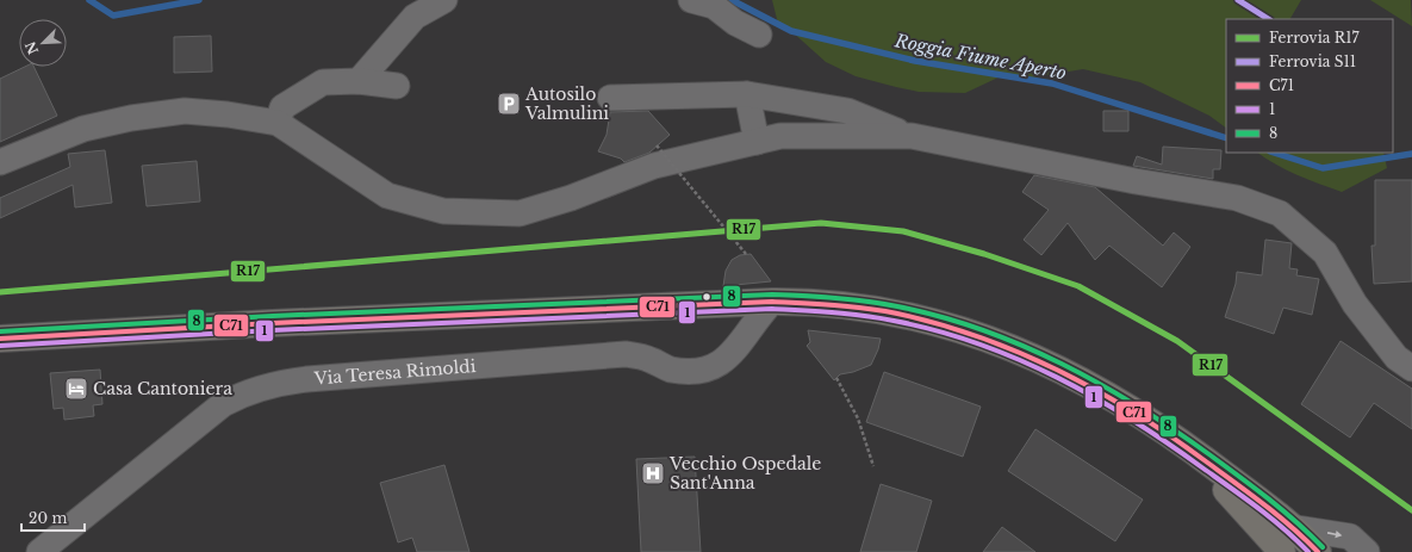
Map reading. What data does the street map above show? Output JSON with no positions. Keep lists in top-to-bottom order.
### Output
{
  "streets": {
    "street": ["Via Teresa Rimoldi"]
  },
  "water": ["Roggia Fiume Aperto"],
  "places": {
    "parking": ["Autosilo Valmulini"],
    "hotel": ["Casa Cantoniera"],
    "hospital": ["Vecchio Ospedale Sant'Anna"]
  },
  "lines": [
    "rail line S11",
    "rail line R17",
    "transit line 8",
    "transit line C71",
    "transit line 1"
  ],
  "legend": [
    "Ferrovia R17",
    "Ferrovia S11",
    "C71",
    "1",
    "8"
  ],
  "scale_bar": "20 m",
  "north": "bottom left"
}
